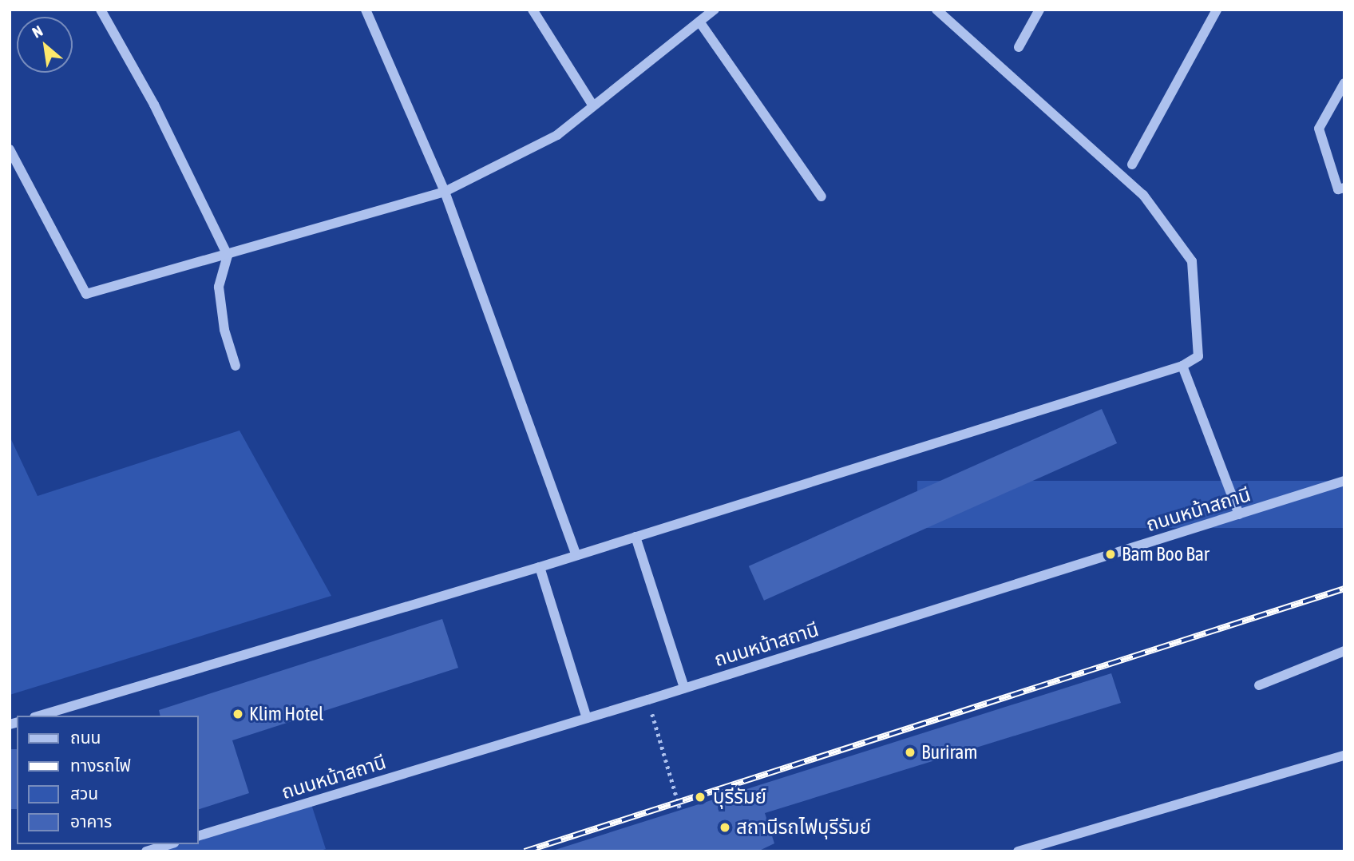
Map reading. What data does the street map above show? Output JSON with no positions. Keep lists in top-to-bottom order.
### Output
{
  "streets": {
    "street": ["ถนนหน้าสถานี"]
  },
  "places": [
    "Bam Boo Bar",
    "Klim Hotel",
    "Buriram",
    "บุรีรัมย์",
    "สถานีรถไฟบุรีรัมย์"
  ],
  "legend": [
    "ถนน",
    "ทางรถไฟ",
    "สวน",
    "อาคาร"
  ],
  "north": "top left"
}
